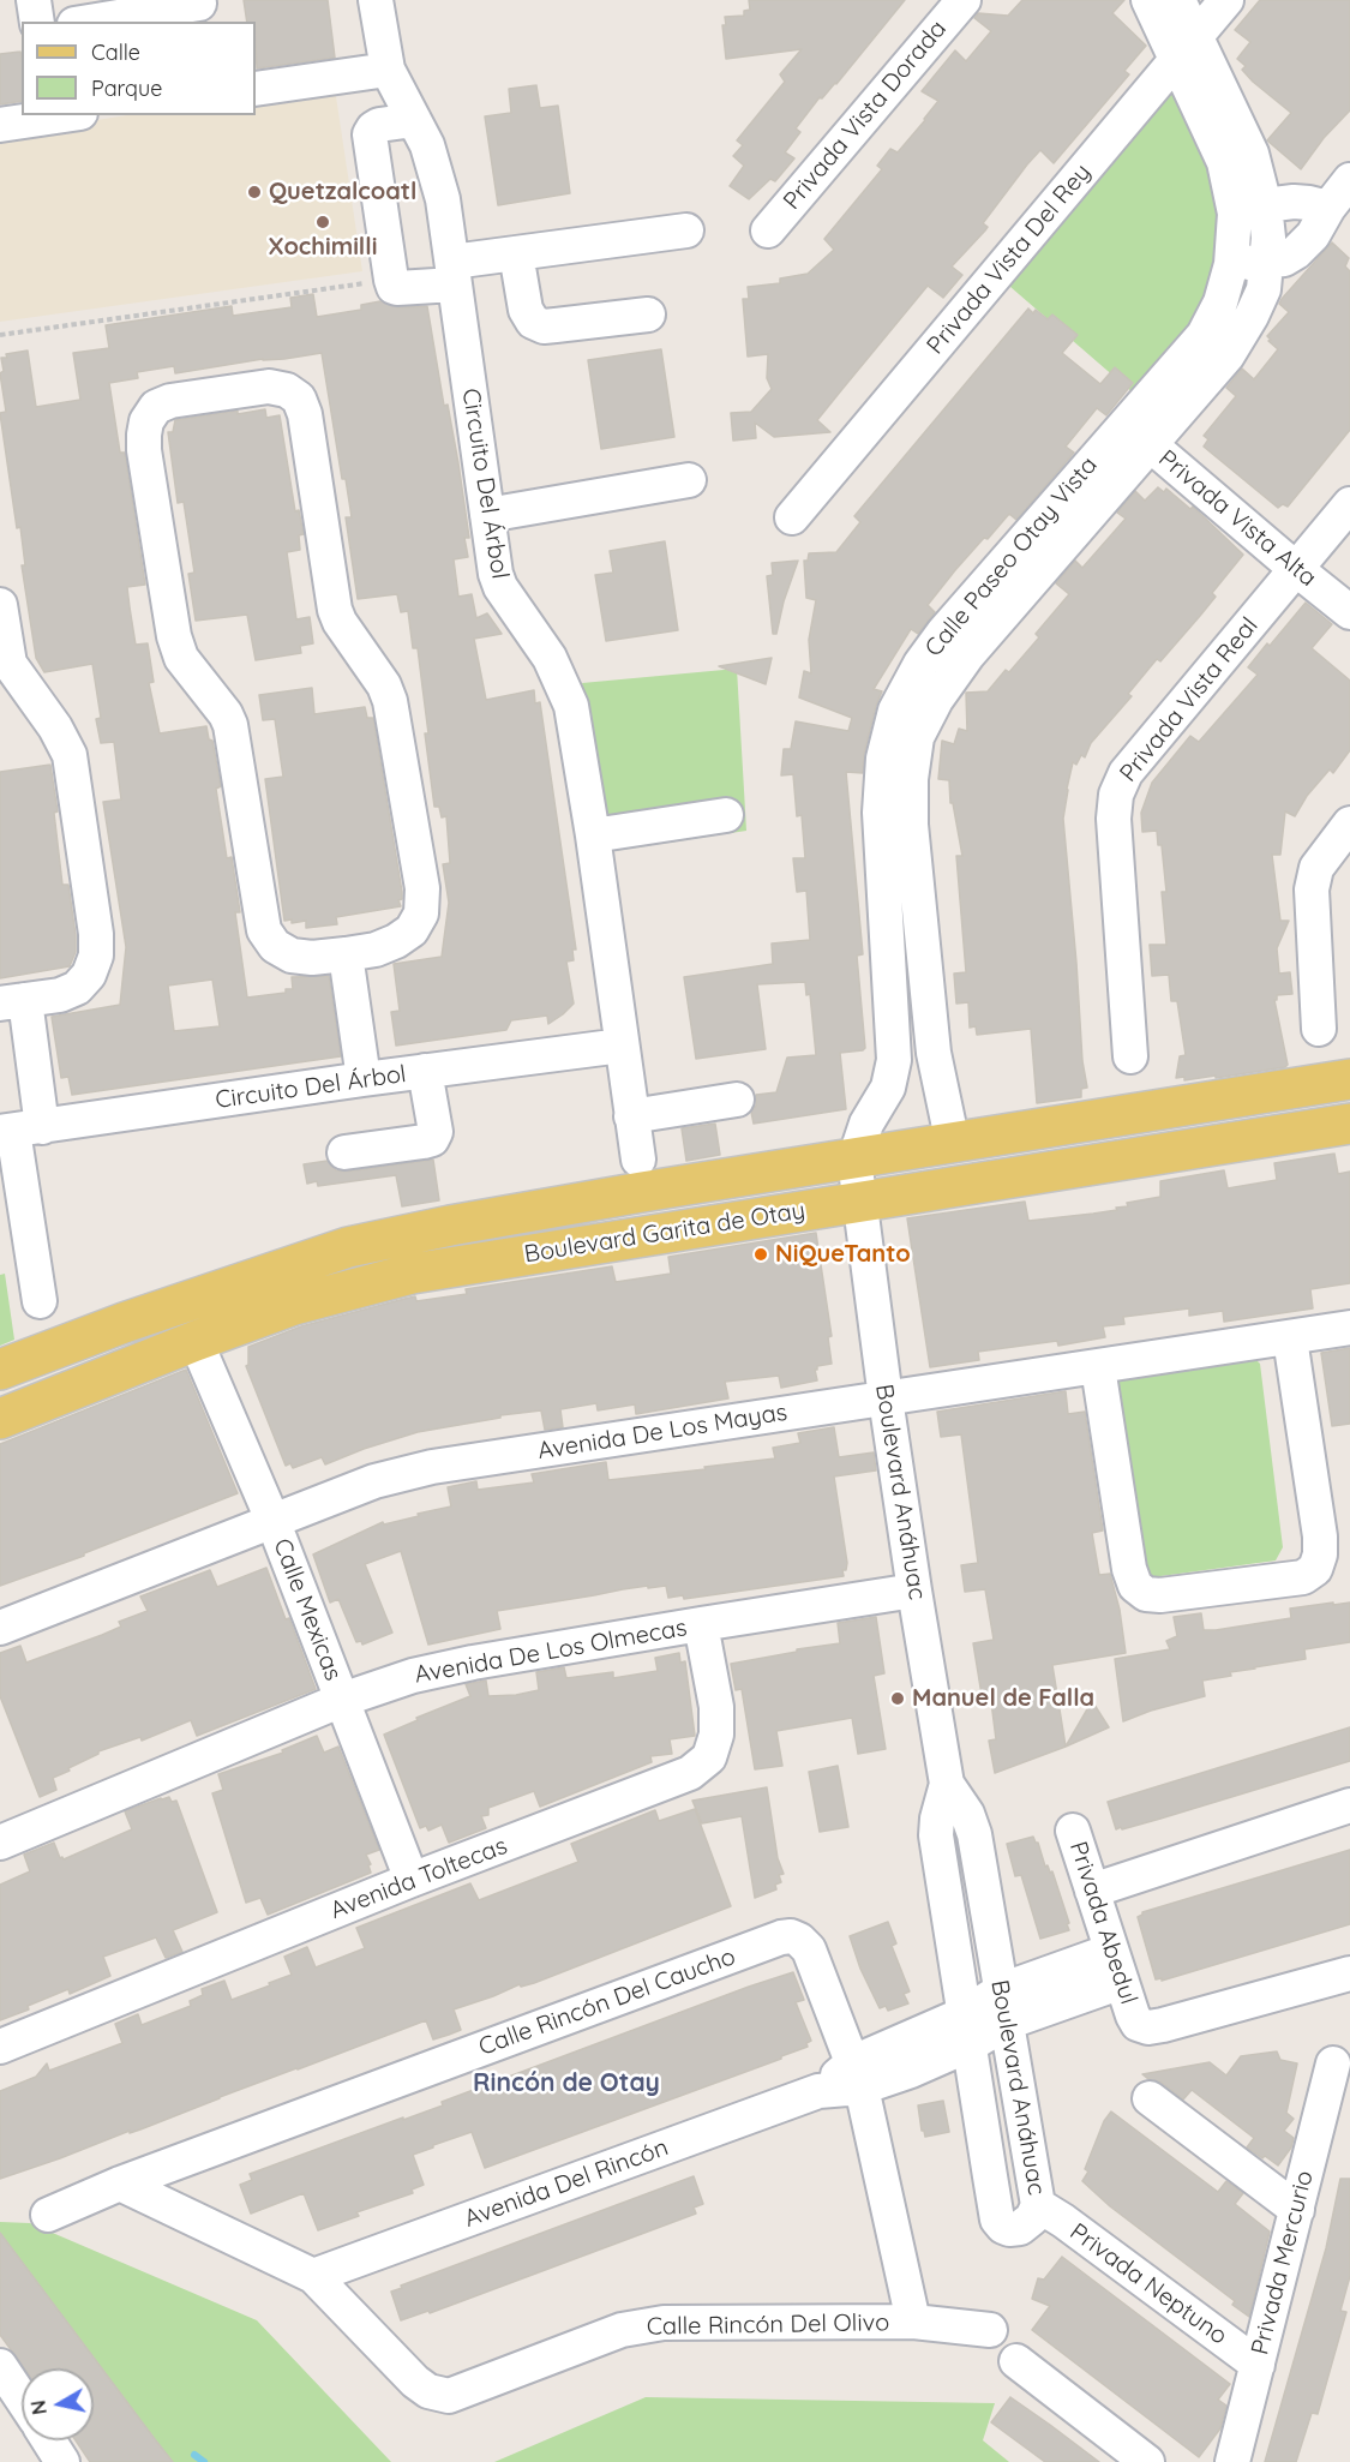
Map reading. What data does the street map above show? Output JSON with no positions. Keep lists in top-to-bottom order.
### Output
{
  "streets": {
    "main road": ["Boulevard Garita de Otay"],
    "street": [
      "Privada Vista Dorada",
      "Privada Vista Del Rey",
      "Circuito Del Árbol",
      "Privada Vista Alta",
      "Calle Paseo Otay Vista",
      "Privada Vista Real",
      "Avenida De Los Mayas",
      "Boulevard Anáhuac",
      "Calle Mexicas",
      "Avenida De Los Olmecas",
      "Avenida Toltecas",
      "Privada Abedul",
      "Calle Rincón Del Caucho",
      "Avenida Del Rincón",
      "Privada Mercurio",
      "Privada Neptuno",
      "Calle Rincón Del Olivo"
    ]
  },
  "crossings": [
    ["Privada Vista Del Rey", "Calle Paseo Otay Vista"],
    ["Privada Vista Alta", "Calle Paseo Otay Vista"],
    ["Privada Vista Alta", "Privada Vista Real"],
    ["Calle Paseo Otay Vista", "Boulevard Garita de Otay"],
    ["Calle Paseo Otay Vista", "Boulevard Anáhuac"],
    ["Boulevard Garita de Otay", "Boulevard Anáhuac"],
    ["Boulevard Garita de Otay", "Calle Mexicas"],
    ["Avenida De Los Mayas", "Boulevard Anáhuac"],
    ["Avenida De Los Mayas", "Calle Mexicas"],
    ["Boulevard Anáhuac", "Avenida De Los Olmecas"],
    ["Boulevard Anáhuac", "Avenida Del Rincón"],
    ["Boulevard Anáhuac", "Privada Neptuno"],
    ["Calle Mexicas", "Avenida De Los Olmecas"],
    ["Calle Mexicas", "Avenida Toltecas"],
    ["Avenida De Los Olmecas", "Avenida Toltecas"],
    ["Calle Rincón Del Caucho", "Avenida Del Rincón"],
    ["Calle Rincón Del Caucho", "Calle Rincón Del Olivo"],
    ["Avenida Del Rincón", "Calle Rincón Del Olivo"],
    ["Privada Mercurio", "Privada Neptuno"]
  ],
  "districts": ["Rincón de Otay"],
  "places": [
    "Quetzalcoatl",
    "Xochimilli",
    "NiQueTanto",
    "Manuel de Falla"
  ],
  "legend": ["Calle", "Parque"],
  "north": "left"
}
